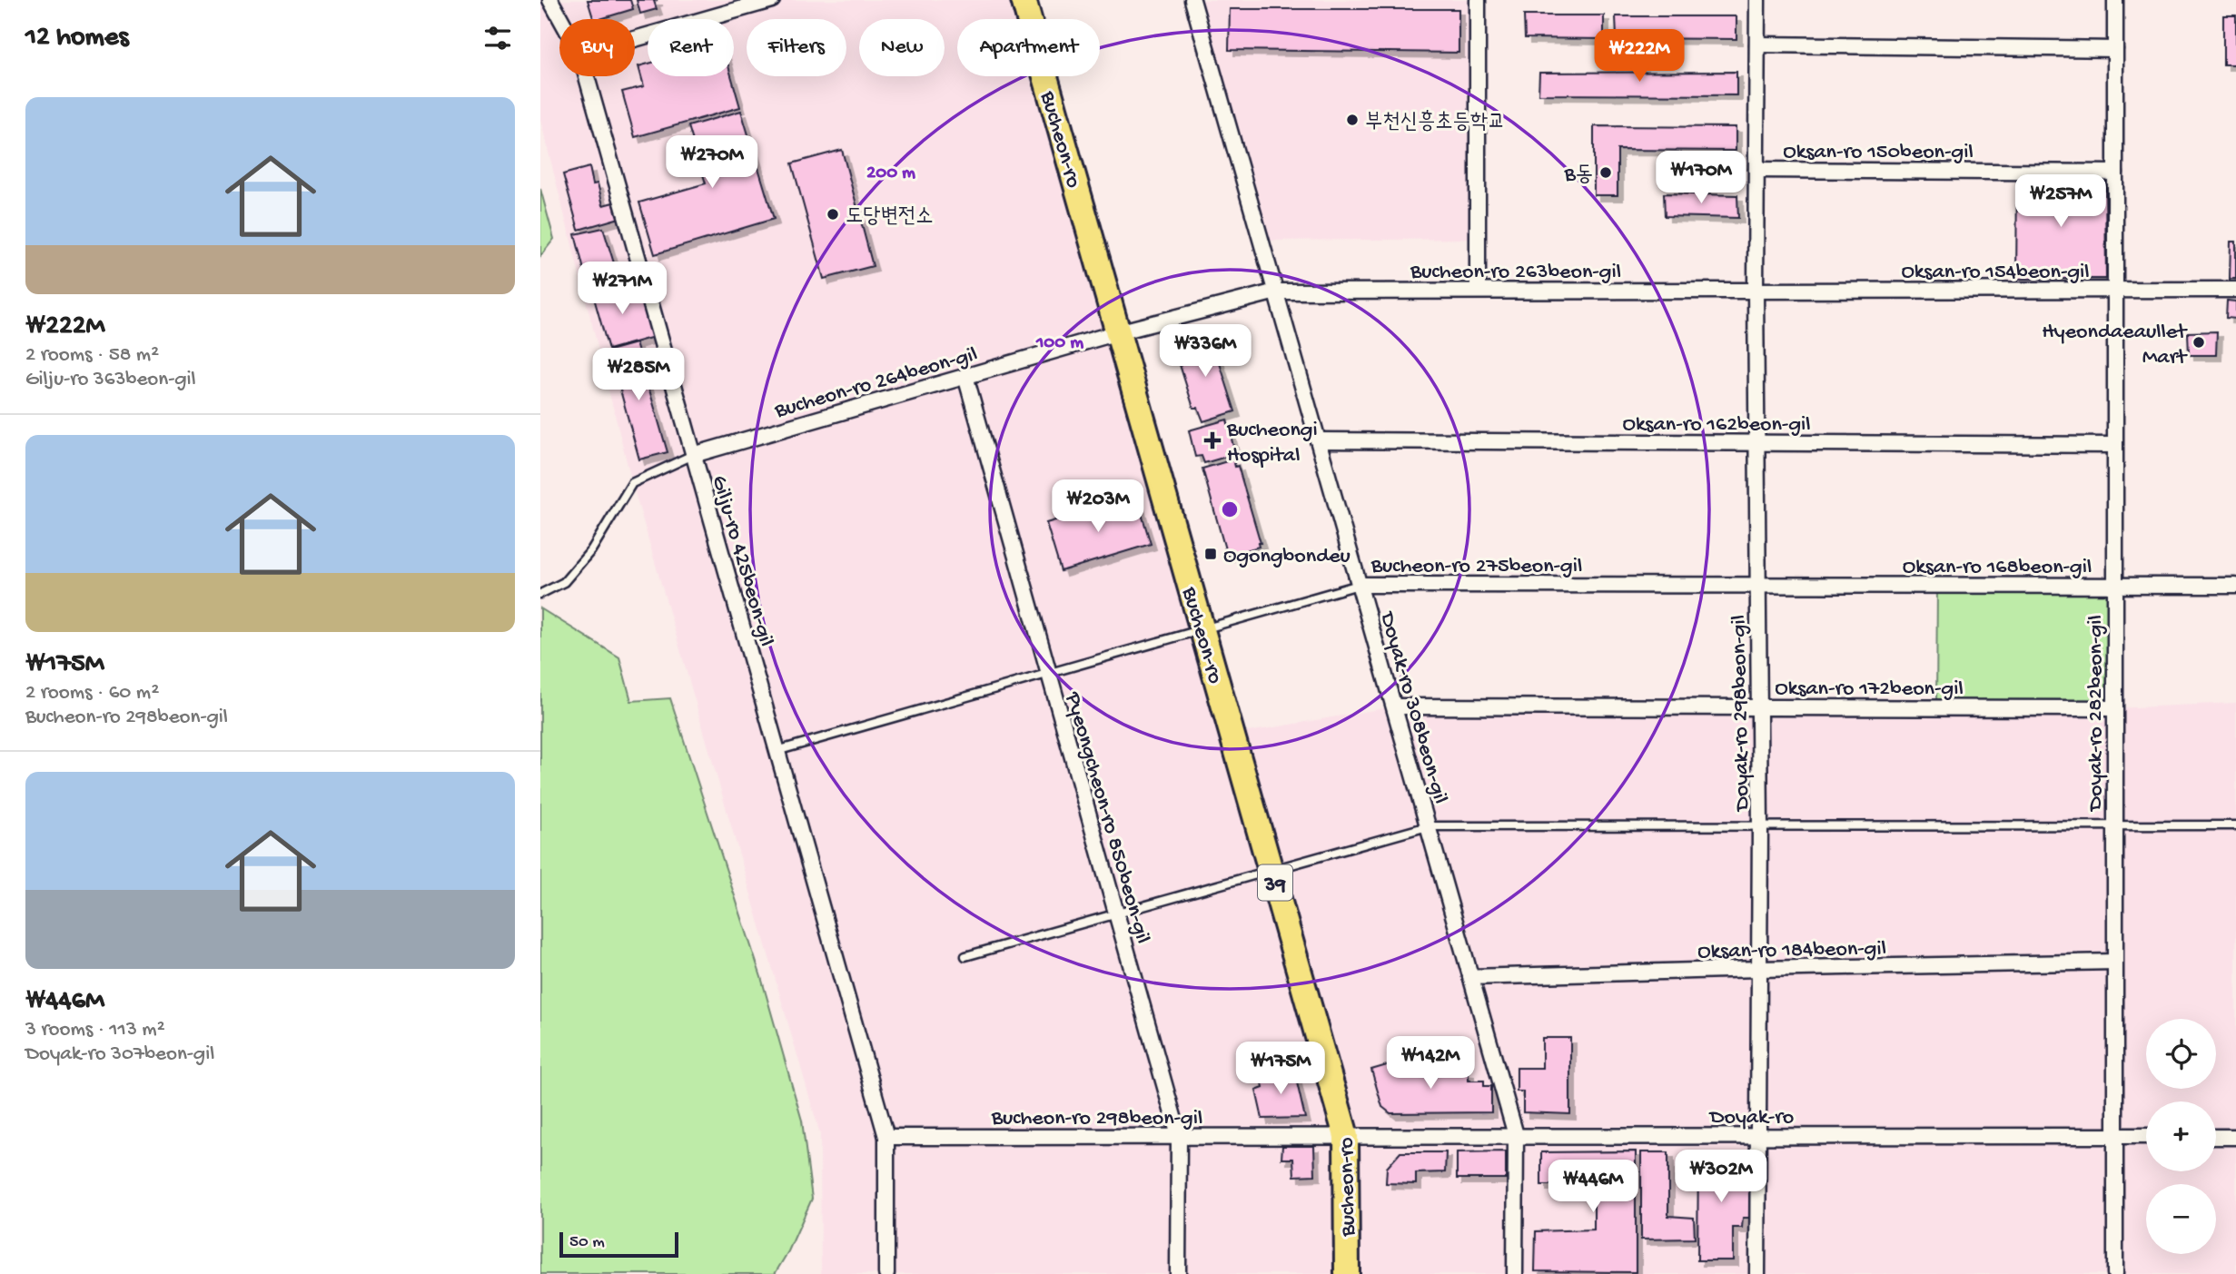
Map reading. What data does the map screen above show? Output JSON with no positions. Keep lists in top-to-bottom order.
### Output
{
  "streets": {
    "main road": ["Bucheon-ro", "39"],
    "street": [
      "Oksan-ro 150beon-gil",
      "Bucheon-ro 263beon-gil",
      "Oksan-ro 154beon-gil",
      "Bucheon-ro 264beon-gil",
      "Oksan-ro 162beon-gil",
      "Gilju-ro 425beon-gil",
      "Bucheon-ro 275beon-gil",
      "Oksan-ro 168beon-gil",
      "Oksan-ro 172beon-gil",
      "Doyak-ro 308beon-gil",
      "Doyak-ro 298beon-gil",
      "Doyak-ro 282beon-gil",
      "Pyeongcheon-ro 850beon-gil",
      "Oksan-ro 184beon-gil",
      "Doyak-ro",
      "Bucheon-ro 298beon-gil"
    ]
  },
  "crossings": [
    ["Bucheon-ro", "Bucheon-ro 264beon-gil"],
    ["Bucheon-ro", "Bucheon-ro 275beon-gil"],
    ["Bucheon-ro", "Doyak-ro"],
    ["Bucheon-ro", "Bucheon-ro 298beon-gil"],
    ["Oksan-ro 150beon-gil", "Doyak-ro 298beon-gil"],
    ["Oksan-ro 150beon-gil", "Doyak-ro 282beon-gil"],
    ["Bucheon-ro 263beon-gil", "Oksan-ro 154beon-gil"],
    ["Bucheon-ro 263beon-gil", "Bucheon-ro 264beon-gil"],
    ["Bucheon-ro 263beon-gil", "Doyak-ro 308beon-gil"],
    ["Bucheon-ro 263beon-gil", "Doyak-ro 298beon-gil"],
    ["Oksan-ro 154beon-gil", "Doyak-ro 298beon-gil"],
    ["Oksan-ro 154beon-gil", "Doyak-ro 282beon-gil"],
    ["Bucheon-ro 264beon-gil", "Gilju-ro 425beon-gil"],
    ["Bucheon-ro 264beon-gil", "Doyak-ro 308beon-gil"],
    ["Bucheon-ro 264beon-gil", "Pyeongcheon-ro 850beon-gil"],
    ["Oksan-ro 162beon-gil", "Doyak-ro 308beon-gil"],
    ["Oksan-ro 162beon-gil", "Doyak-ro 298beon-gil"],
    ["Oksan-ro 162beon-gil", "Doyak-ro 282beon-gil"],
    ["Gilju-ro 425beon-gil", "Bucheon-ro 275beon-gil"],
    ["Gilju-ro 425beon-gil", "Bucheon-ro 298beon-gil"],
    ["Bucheon-ro 275beon-gil", "Oksan-ro 168beon-gil"],
    ["Bucheon-ro 275beon-gil", "Doyak-ro 308beon-gil"],
    ["Bucheon-ro 275beon-gil", "Doyak-ro 298beon-gil"],
    ["Bucheon-ro 275beon-gil", "Pyeongcheon-ro 850beon-gil"],
    ["Oksan-ro 168beon-gil", "Doyak-ro 298beon-gil"],
    ["Oksan-ro 168beon-gil", "Doyak-ro 282beon-gil"],
    ["Oksan-ro 172beon-gil", "Doyak-ro 308beon-gil"],
    ["Oksan-ro 172beon-gil", "Doyak-ro 298beon-gil"],
    ["Oksan-ro 172beon-gil", "Doyak-ro 282beon-gil"],
    ["Doyak-ro 308beon-gil", "Oksan-ro 184beon-gil"],
    ["Doyak-ro 308beon-gil", "Doyak-ro"],
    ["Doyak-ro 298beon-gil", "Oksan-ro 184beon-gil"],
    ["Doyak-ro 298beon-gil", "Doyak-ro"],
    ["Doyak-ro 282beon-gil", "Oksan-ro 184beon-gil"],
    ["Doyak-ro 282beon-gil", "Doyak-ro"],
    ["Pyeongcheon-ro 850beon-gil", "Bucheon-ro 298beon-gil"],
    ["Doyak-ro", "Bucheon-ro 298beon-gil"]
  ],
  "places": {
    "other": [
      "부천신흥초등학교",
      "B동",
      "도당변전소",
      "Hyeondaeaullet Mart"
    ],
    "health": ["Bucheongi Hospital"],
    "transit": ["Ogongbondeu"]
  },
  "scale_bar": "50 m",
  "page": {
    "heading": "12 homes",
    "chip": [
      "Buy",
      "Rent",
      "Filters",
      "New",
      "Apartment"
    ],
    "price": [
      "₩222M",
      "₩270M",
      "₩170M",
      "₩257M",
      "₩271M",
      "₩336M",
      "₩285M",
      "₩203M",
      "₩142M",
      "₩175M",
      "₩302M",
      "₩446M"
    ],
    "list": [
      {
        "name": "₩222M",
        "note": "2 rooms · 58 m² · Gilju-ro 363beon-gil"
      },
      {
        "name": "₩175M",
        "note": "2 rooms · 60 m² · Bucheon-ro 298beon-gil"
      },
      {
        "name": "₩446M",
        "note": "3 rooms · 113 m² · Doyak-ro 307beon-gil"
      }
    ],
    "map_buttons": ["+", "−"],
    "scale": "50 m"
  },
  "rings": ["200 m", "100 m"]
}
